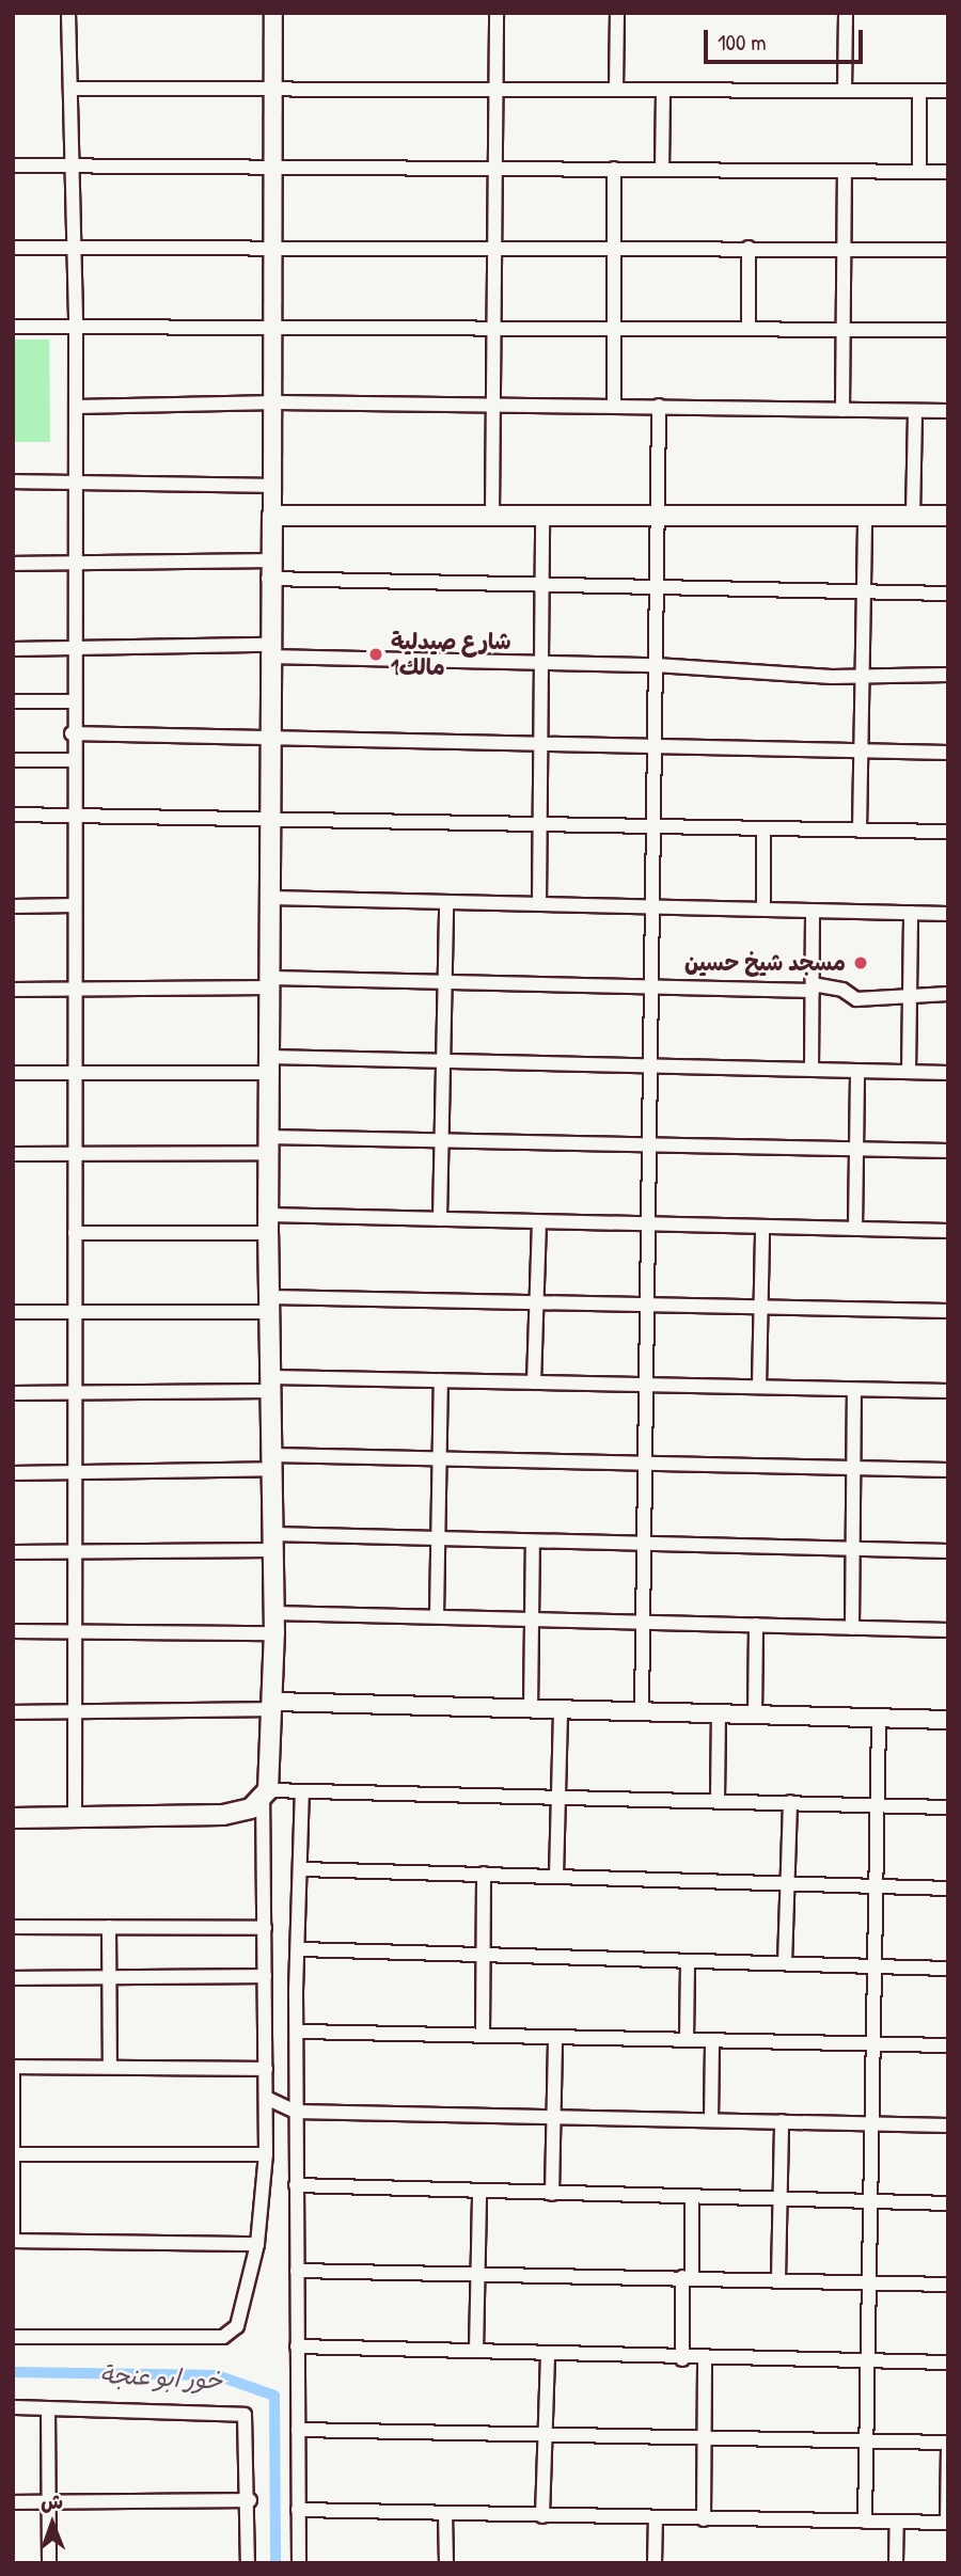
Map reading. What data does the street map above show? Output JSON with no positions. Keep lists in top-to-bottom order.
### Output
{
  "water": ["خور ابو عنجة"],
  "places": ["شارع صيدلية مالك1", "مسجد شيخ حسين"],
  "scale_bar": "100 m",
  "north": "top"
}
